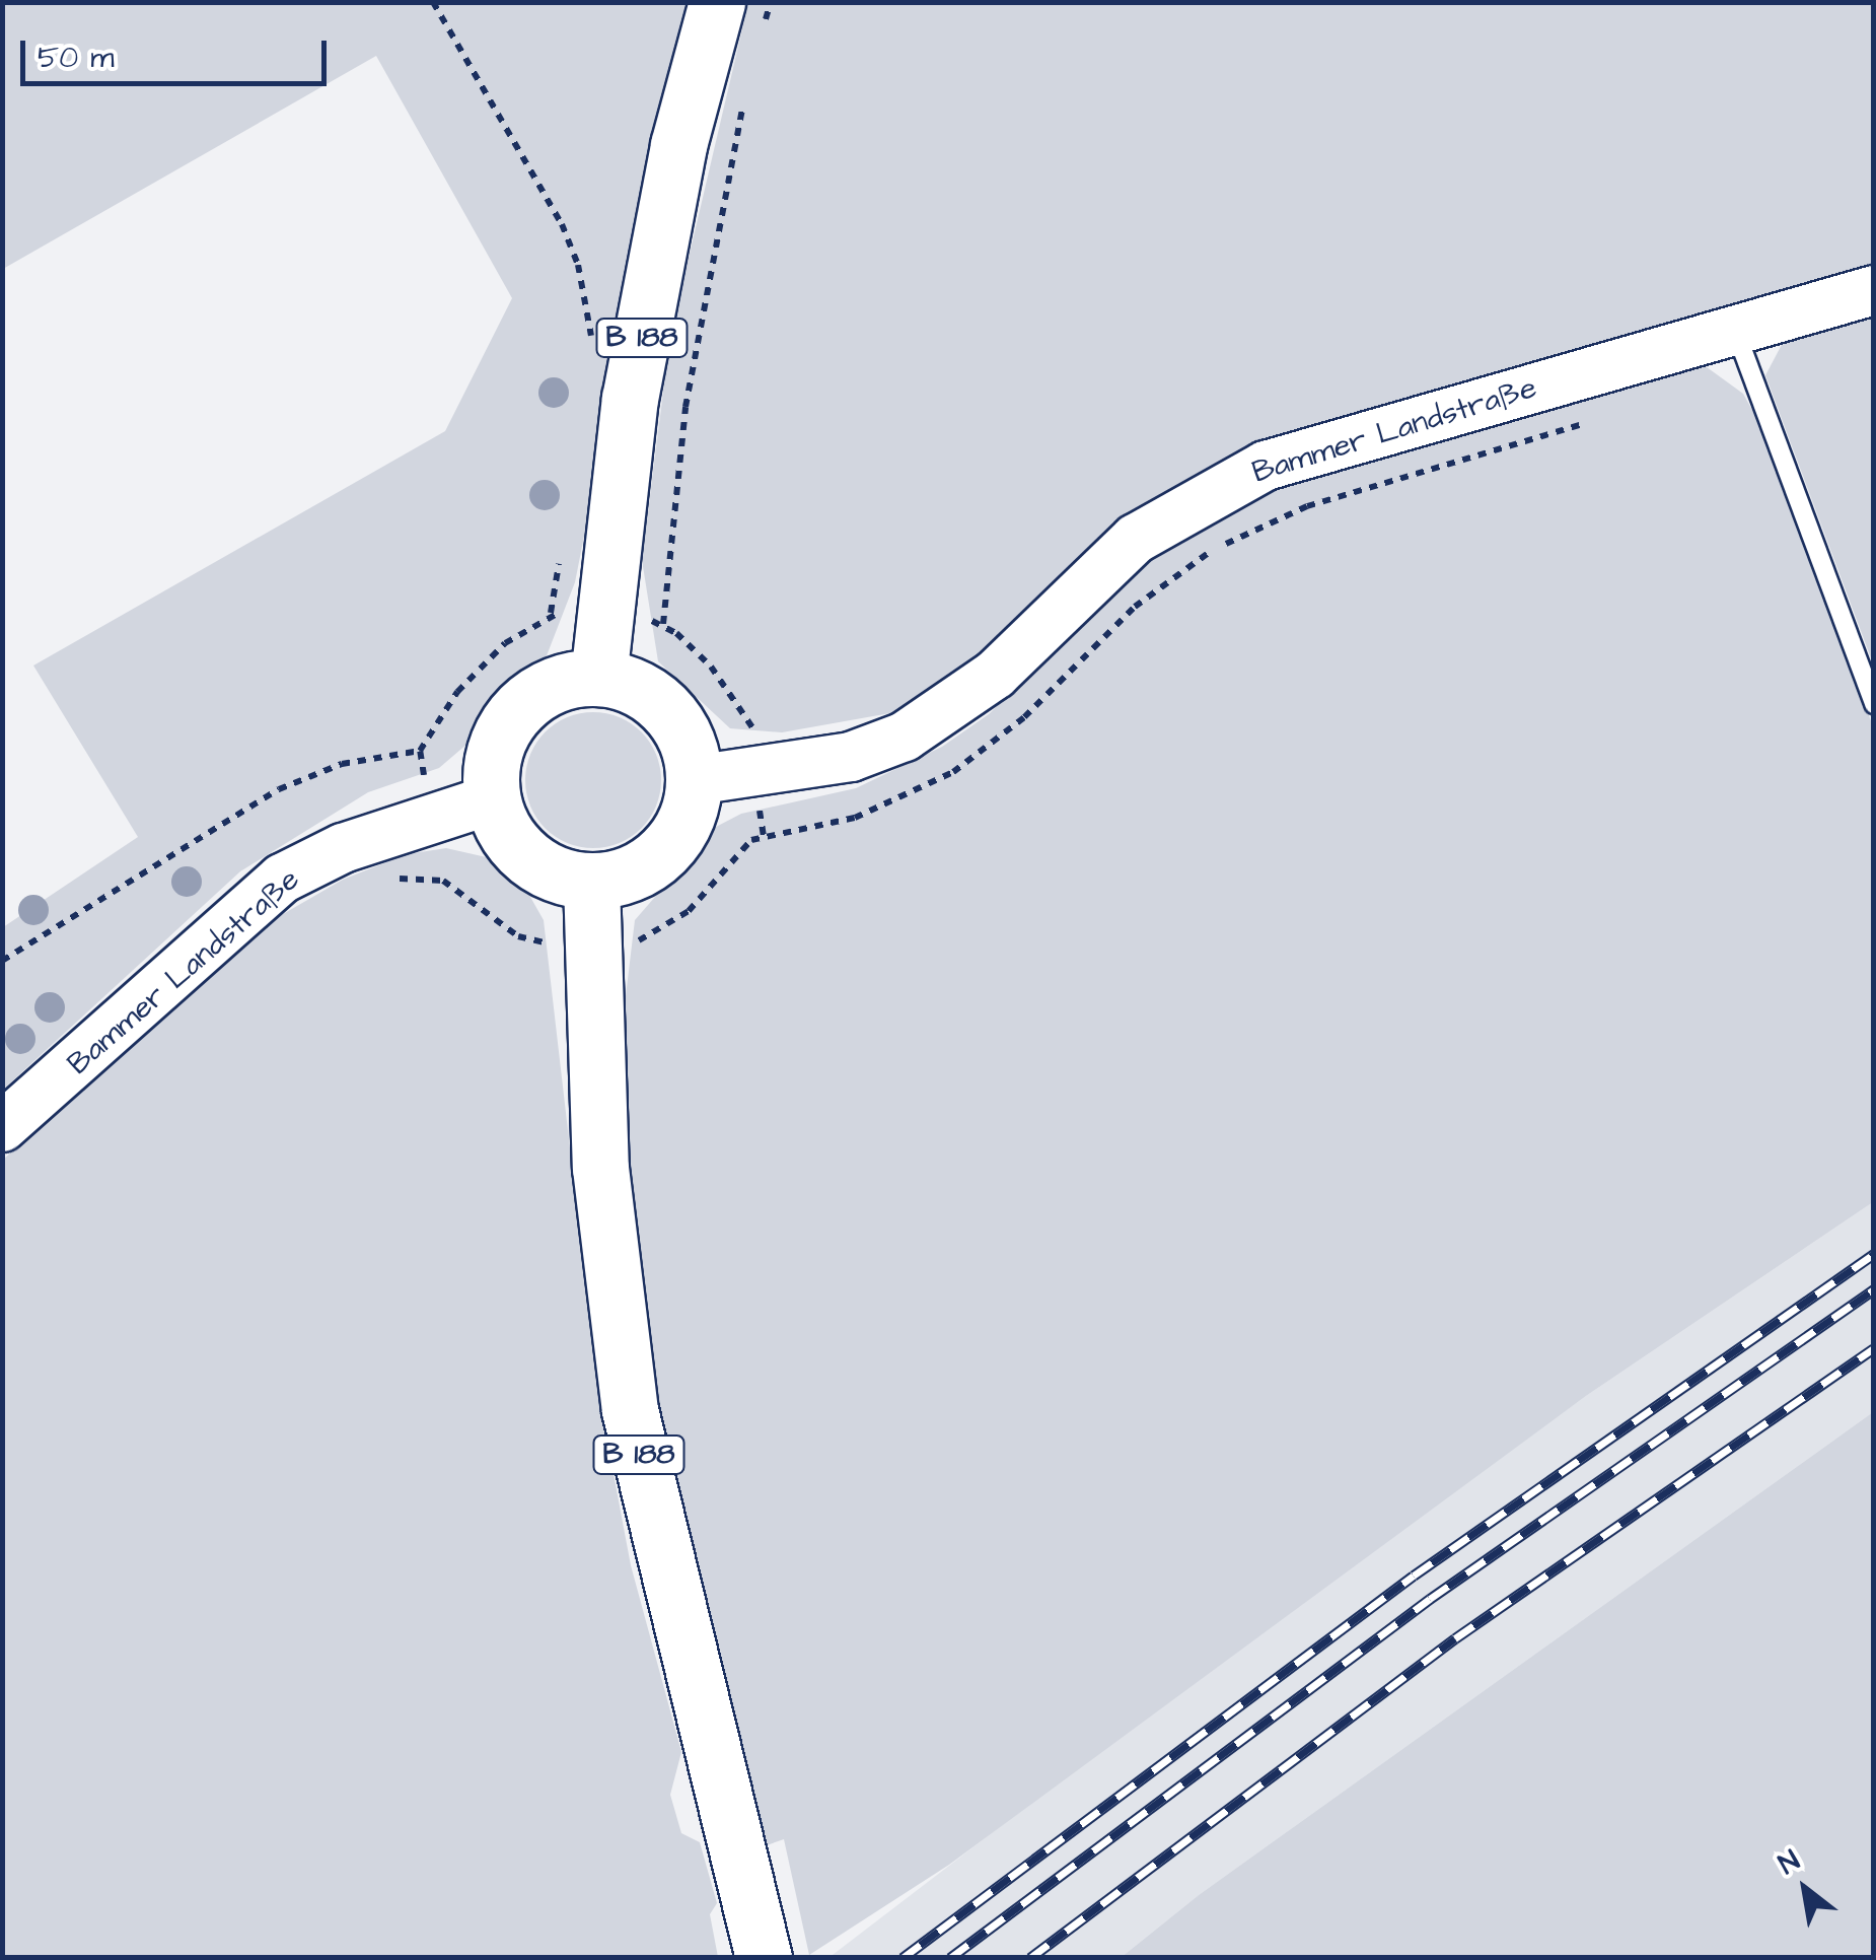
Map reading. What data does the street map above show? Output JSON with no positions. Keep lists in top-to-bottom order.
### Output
{
  "streets": {
    "main road": ["B 188", "Bammer Landstraße"]
  },
  "crossings": [
    ["B 188", "Bammer Landstraße"]
  ],
  "scale_bar": "50 m",
  "north": "top left"
}
